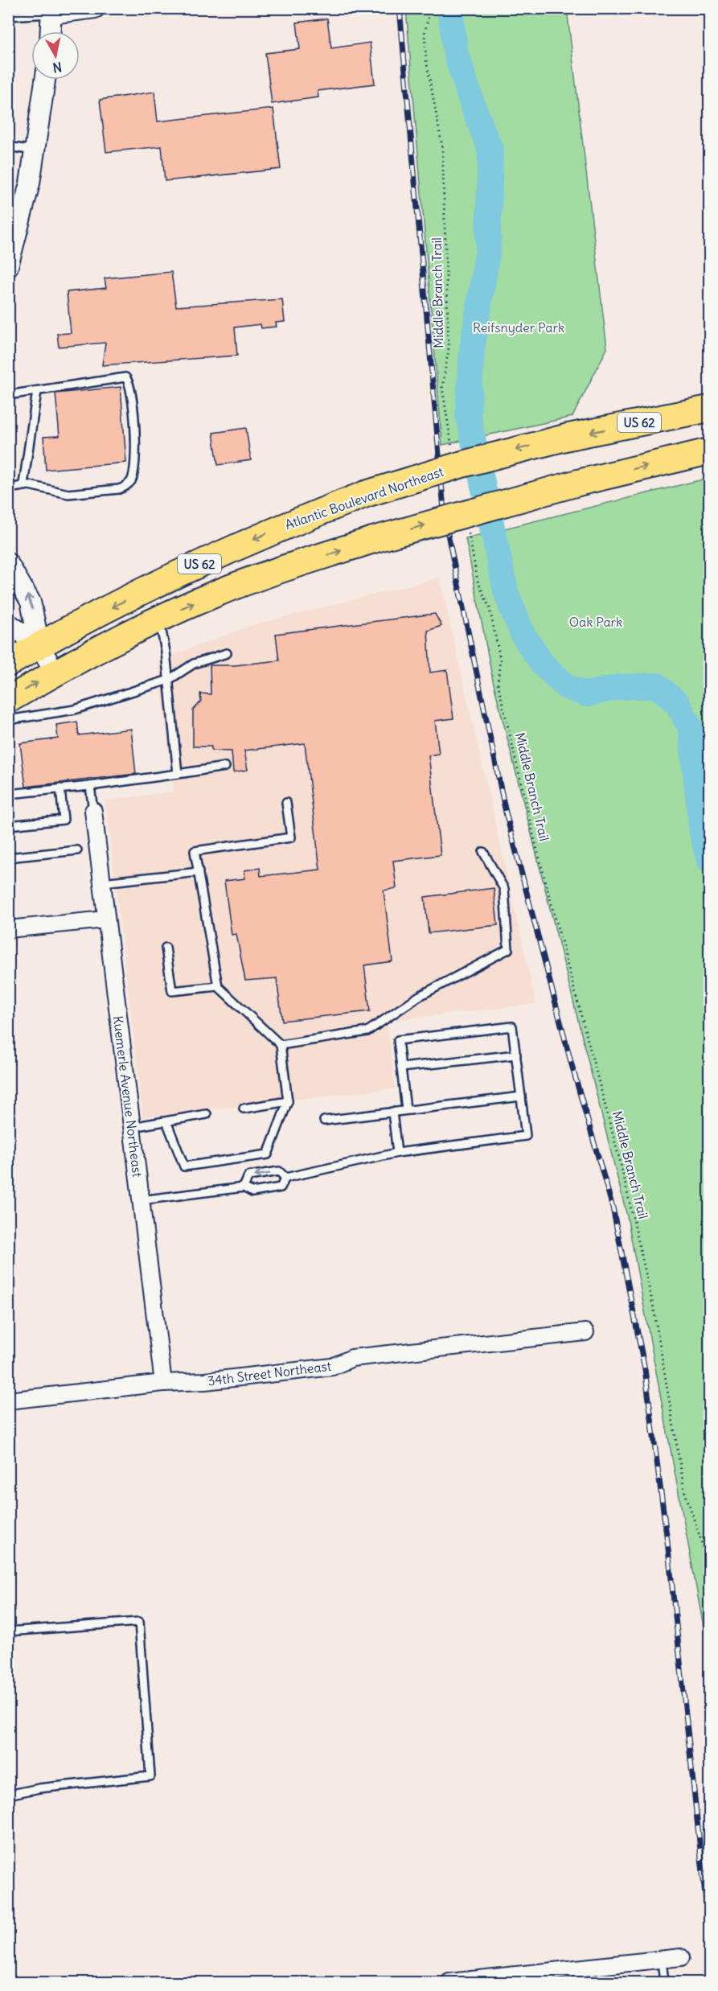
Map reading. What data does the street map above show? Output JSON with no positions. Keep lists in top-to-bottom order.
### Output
{
  "streets": {
    "highway": ["US 62", "Atlantic Boulevard Northeast"],
    "street": ["Kuemerle Avenue Northeast", "34th Street Northeast"],
    "path": ["Middle Branch Trail"]
  },
  "crossings": [
    ["US 62", "Atlantic Boulevard Northeast"],
    ["Kuemerle Avenue Northeast", "34th Street Northeast"]
  ],
  "parks": ["Reifsnyder Park", "Oak Park"],
  "north": "bottom"
}
